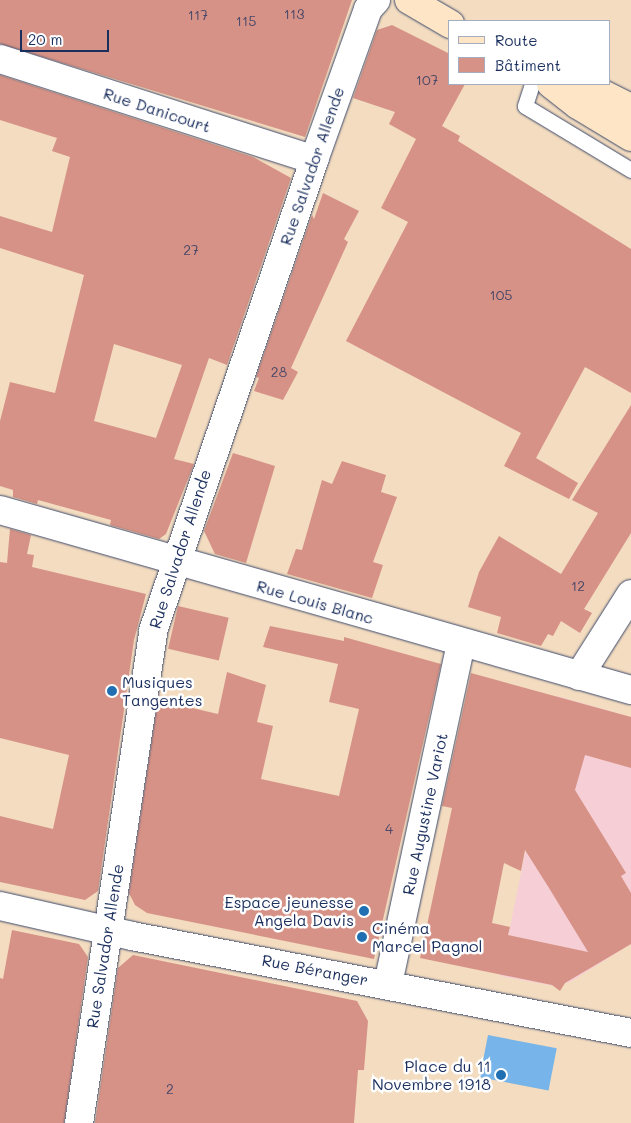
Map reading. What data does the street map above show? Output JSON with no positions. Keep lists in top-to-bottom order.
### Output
{
  "streets": {
    "street": [
      "Rue Danicourt",
      "Rue Salvador Allende",
      "Rue Louis Blanc",
      "Rue Augustine Variot",
      "Rue Béranger"
    ]
  },
  "crossings": [
    ["Rue Danicourt", "Rue Salvador Allende"],
    ["Rue Salvador Allende", "Rue Louis Blanc"],
    ["Rue Salvador Allende", "Rue Béranger"],
    ["Rue Louis Blanc", "Rue Augustine Variot"],
    ["Rue Augustine Variot", "Rue Béranger"]
  ],
  "places": [
    "Musiques Tangentes",
    "Espace jeunesse Angela Davis",
    "Cinéma Marcel Pagnol",
    "Place du 11 Novembre 1918"
  ],
  "house_numbers": [
    "113",
    "117",
    "115",
    "107",
    "27",
    "105",
    "28",
    "12",
    "4",
    "2"
  ],
  "legend": ["Route", "Bâtiment"],
  "scale_bar": "20 m"
}
